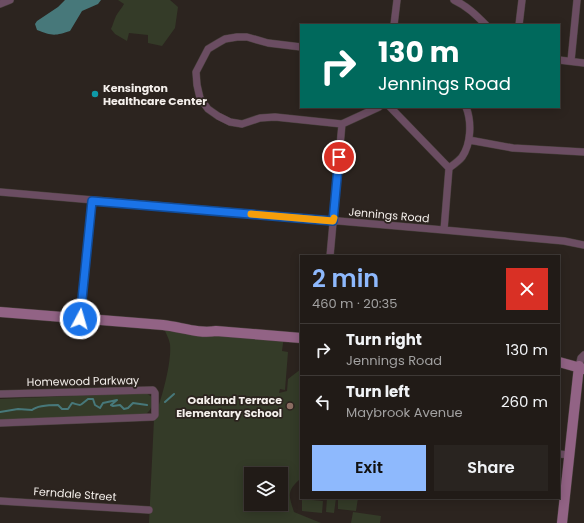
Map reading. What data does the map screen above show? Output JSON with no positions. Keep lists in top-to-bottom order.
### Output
{
  "streets": {
    "street": ["Jennings Road", "Homewood Parkway", "Ferndale Street"]
  },
  "places": ["Kensington Healthcare Center", "Oakland Terrace Elementary School"],
  "page": {
    "turn": ["130 m", "Jennings Road"],
    "heading": ["2 min", "460 m · 20:35"],
    "list": [
      {
        "name": "Turn right",
        "note": "Jennings Road",
        "value": "130 m"
      },
      {
        "name": "Turn left",
        "note": "Maybrook Avenue",
        "value": "260 m"
      }
    ],
    "buttons": ["Exit", "Share"]
  }
}
